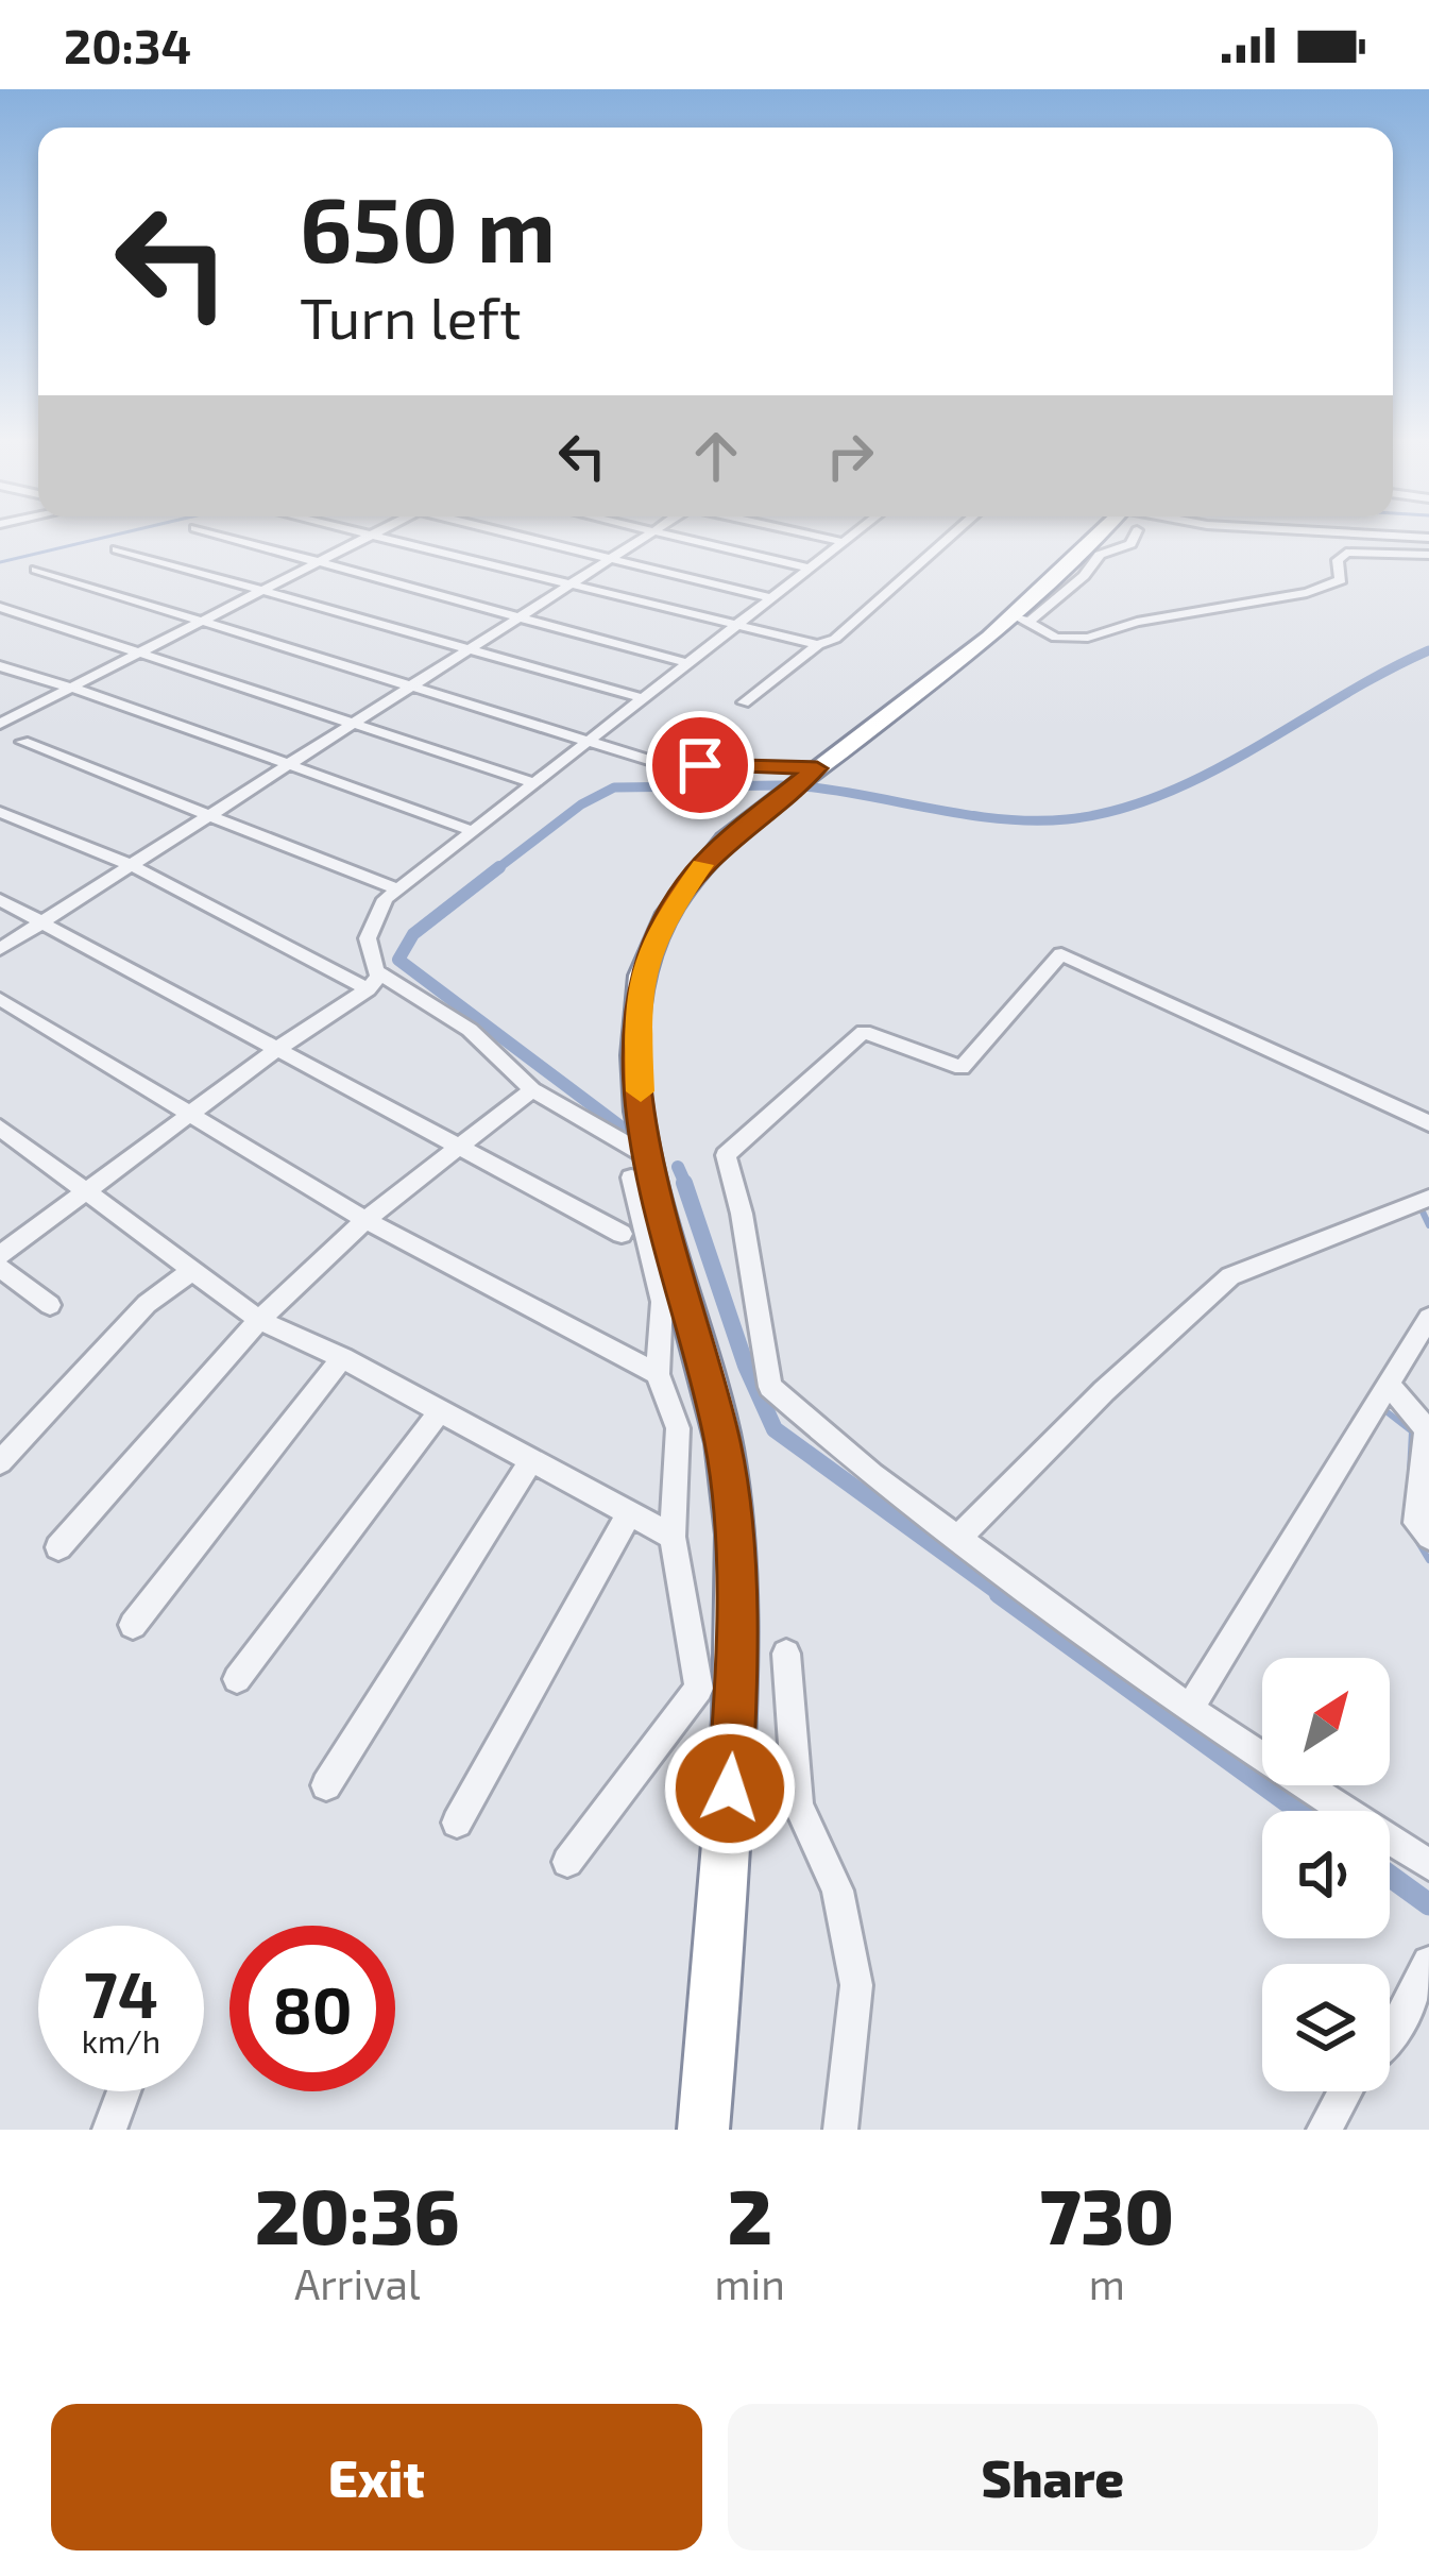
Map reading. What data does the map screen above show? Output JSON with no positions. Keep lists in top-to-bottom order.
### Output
{
  "north": "top right",
  "page": {
    "status": "20:34",
    "turn": ["650 m", "Turn left"],
    "speed": "74 km/h",
    "limit": "80",
    "eta": [
      "20:36",
      "Arrival",
      "2",
      "min",
      "730",
      "m"
    ],
    "buttons": ["Exit", "Share"]
  }
}
